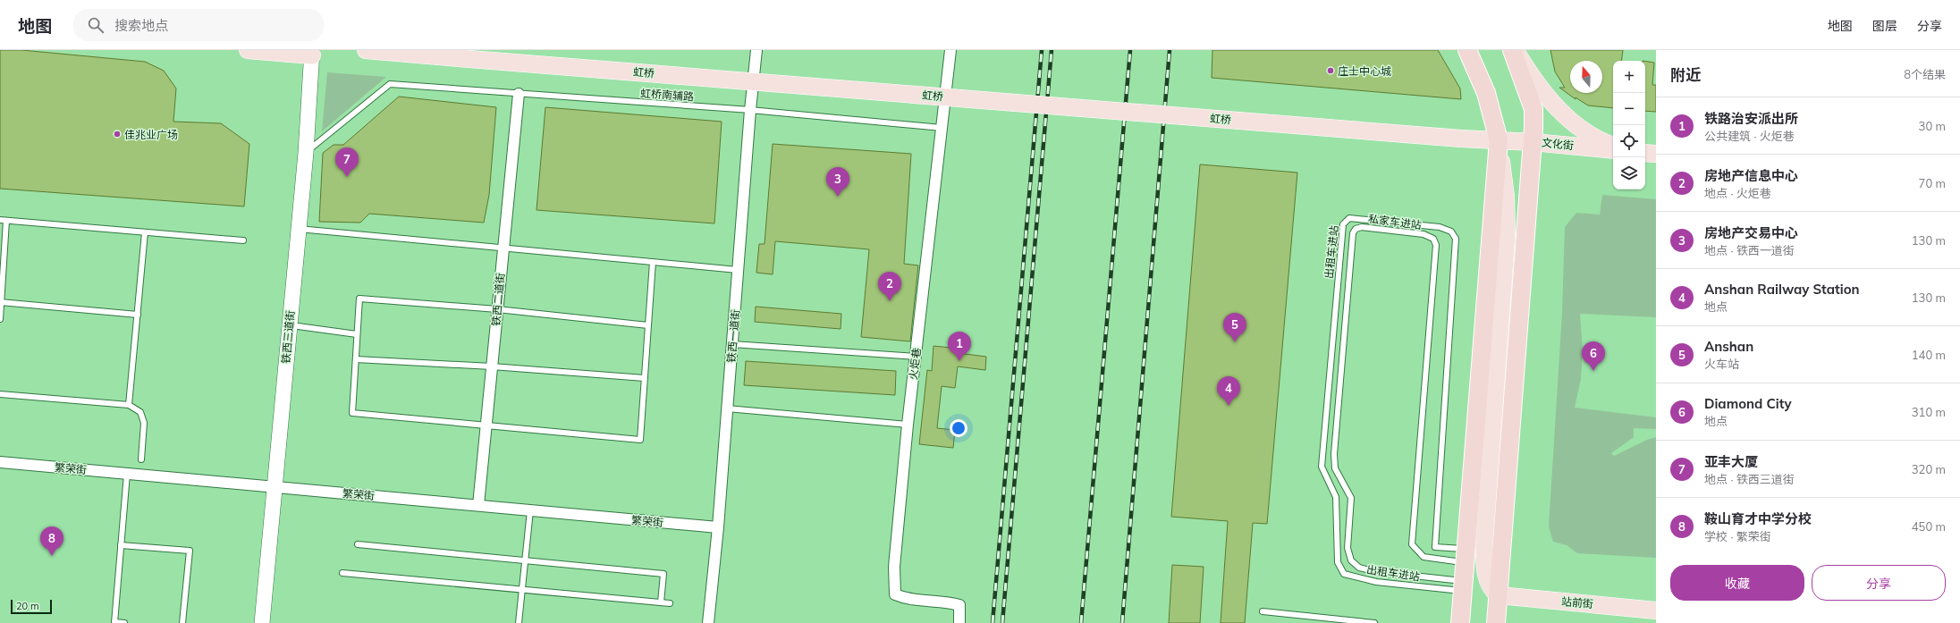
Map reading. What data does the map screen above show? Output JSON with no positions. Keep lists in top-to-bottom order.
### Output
{
  "streets": {
    "main road": [
      "虹桥",
      "文化街",
      "铁西三道街",
      "站前街"
    ],
    "street": [
      "铁西二道街",
      "铁西一道街",
      "火炬巷",
      "繁荣街"
    ],
    "lane": ["虹桥南辅路", "私家车进站", "出租车进站"]
  },
  "crossings": [
    ["虹桥", "文化街"],
    ["虹桥南辅路", "铁西二道街"],
    ["虹桥南辅路", "铁西一道街"],
    ["虹桥南辅路", "铁西三道街"],
    ["虹桥南辅路", "火炬巷"],
    ["私家车进站", "出租车进站"],
    ["铁西二道街", "繁荣街"],
    ["铁西一道街", "繁荣街"],
    ["铁西三道街", "繁荣街"]
  ],
  "places": ["庄士中心城", "佳兆业广场"],
  "scale_bar": "20 m",
  "north": "top",
  "page": {
    "header": "地图",
    "search": "搜索地点",
    "nav": ["地图", "图层", "分享"],
    "heading": ["附近", "8个结果"],
    "map_buttons": ["+", "−"],
    "list": [
      {
        "mark": "1",
        "name": "铁路治安派出所",
        "note": "公共建筑 · 火炬巷",
        "value": "30 m"
      },
      {
        "mark": "2",
        "name": "房地产信息中心",
        "note": "地点 · 火炬巷",
        "value": "70 m"
      },
      {
        "mark": "3",
        "name": "房地产交易中心",
        "note": "地点 · 铁西一道街",
        "value": "130 m"
      },
      {
        "mark": "4",
        "name": "Anshan Railway Station",
        "note": "地点",
        "value": "130 m"
      },
      {
        "mark": "5",
        "name": "Anshan",
        "note": "火车站",
        "value": "140 m"
      },
      {
        "mark": "6",
        "name": "Diamond City",
        "note": "地点",
        "value": "310 m"
      },
      {
        "mark": "7",
        "name": "亚丰大厦",
        "note": "地点 · 铁西三道街",
        "value": "320 m"
      },
      {
        "mark": "8",
        "name": "鞍山育才中学分校",
        "note": "学校 · 繁荣街",
        "value": "450 m"
      }
    ],
    "pins": [
      "7",
      "3",
      "2",
      "5",
      "1",
      "6",
      "4",
      "8"
    ],
    "buttons": ["收藏", "分享"],
    "scale": "20 m"
  }
}
